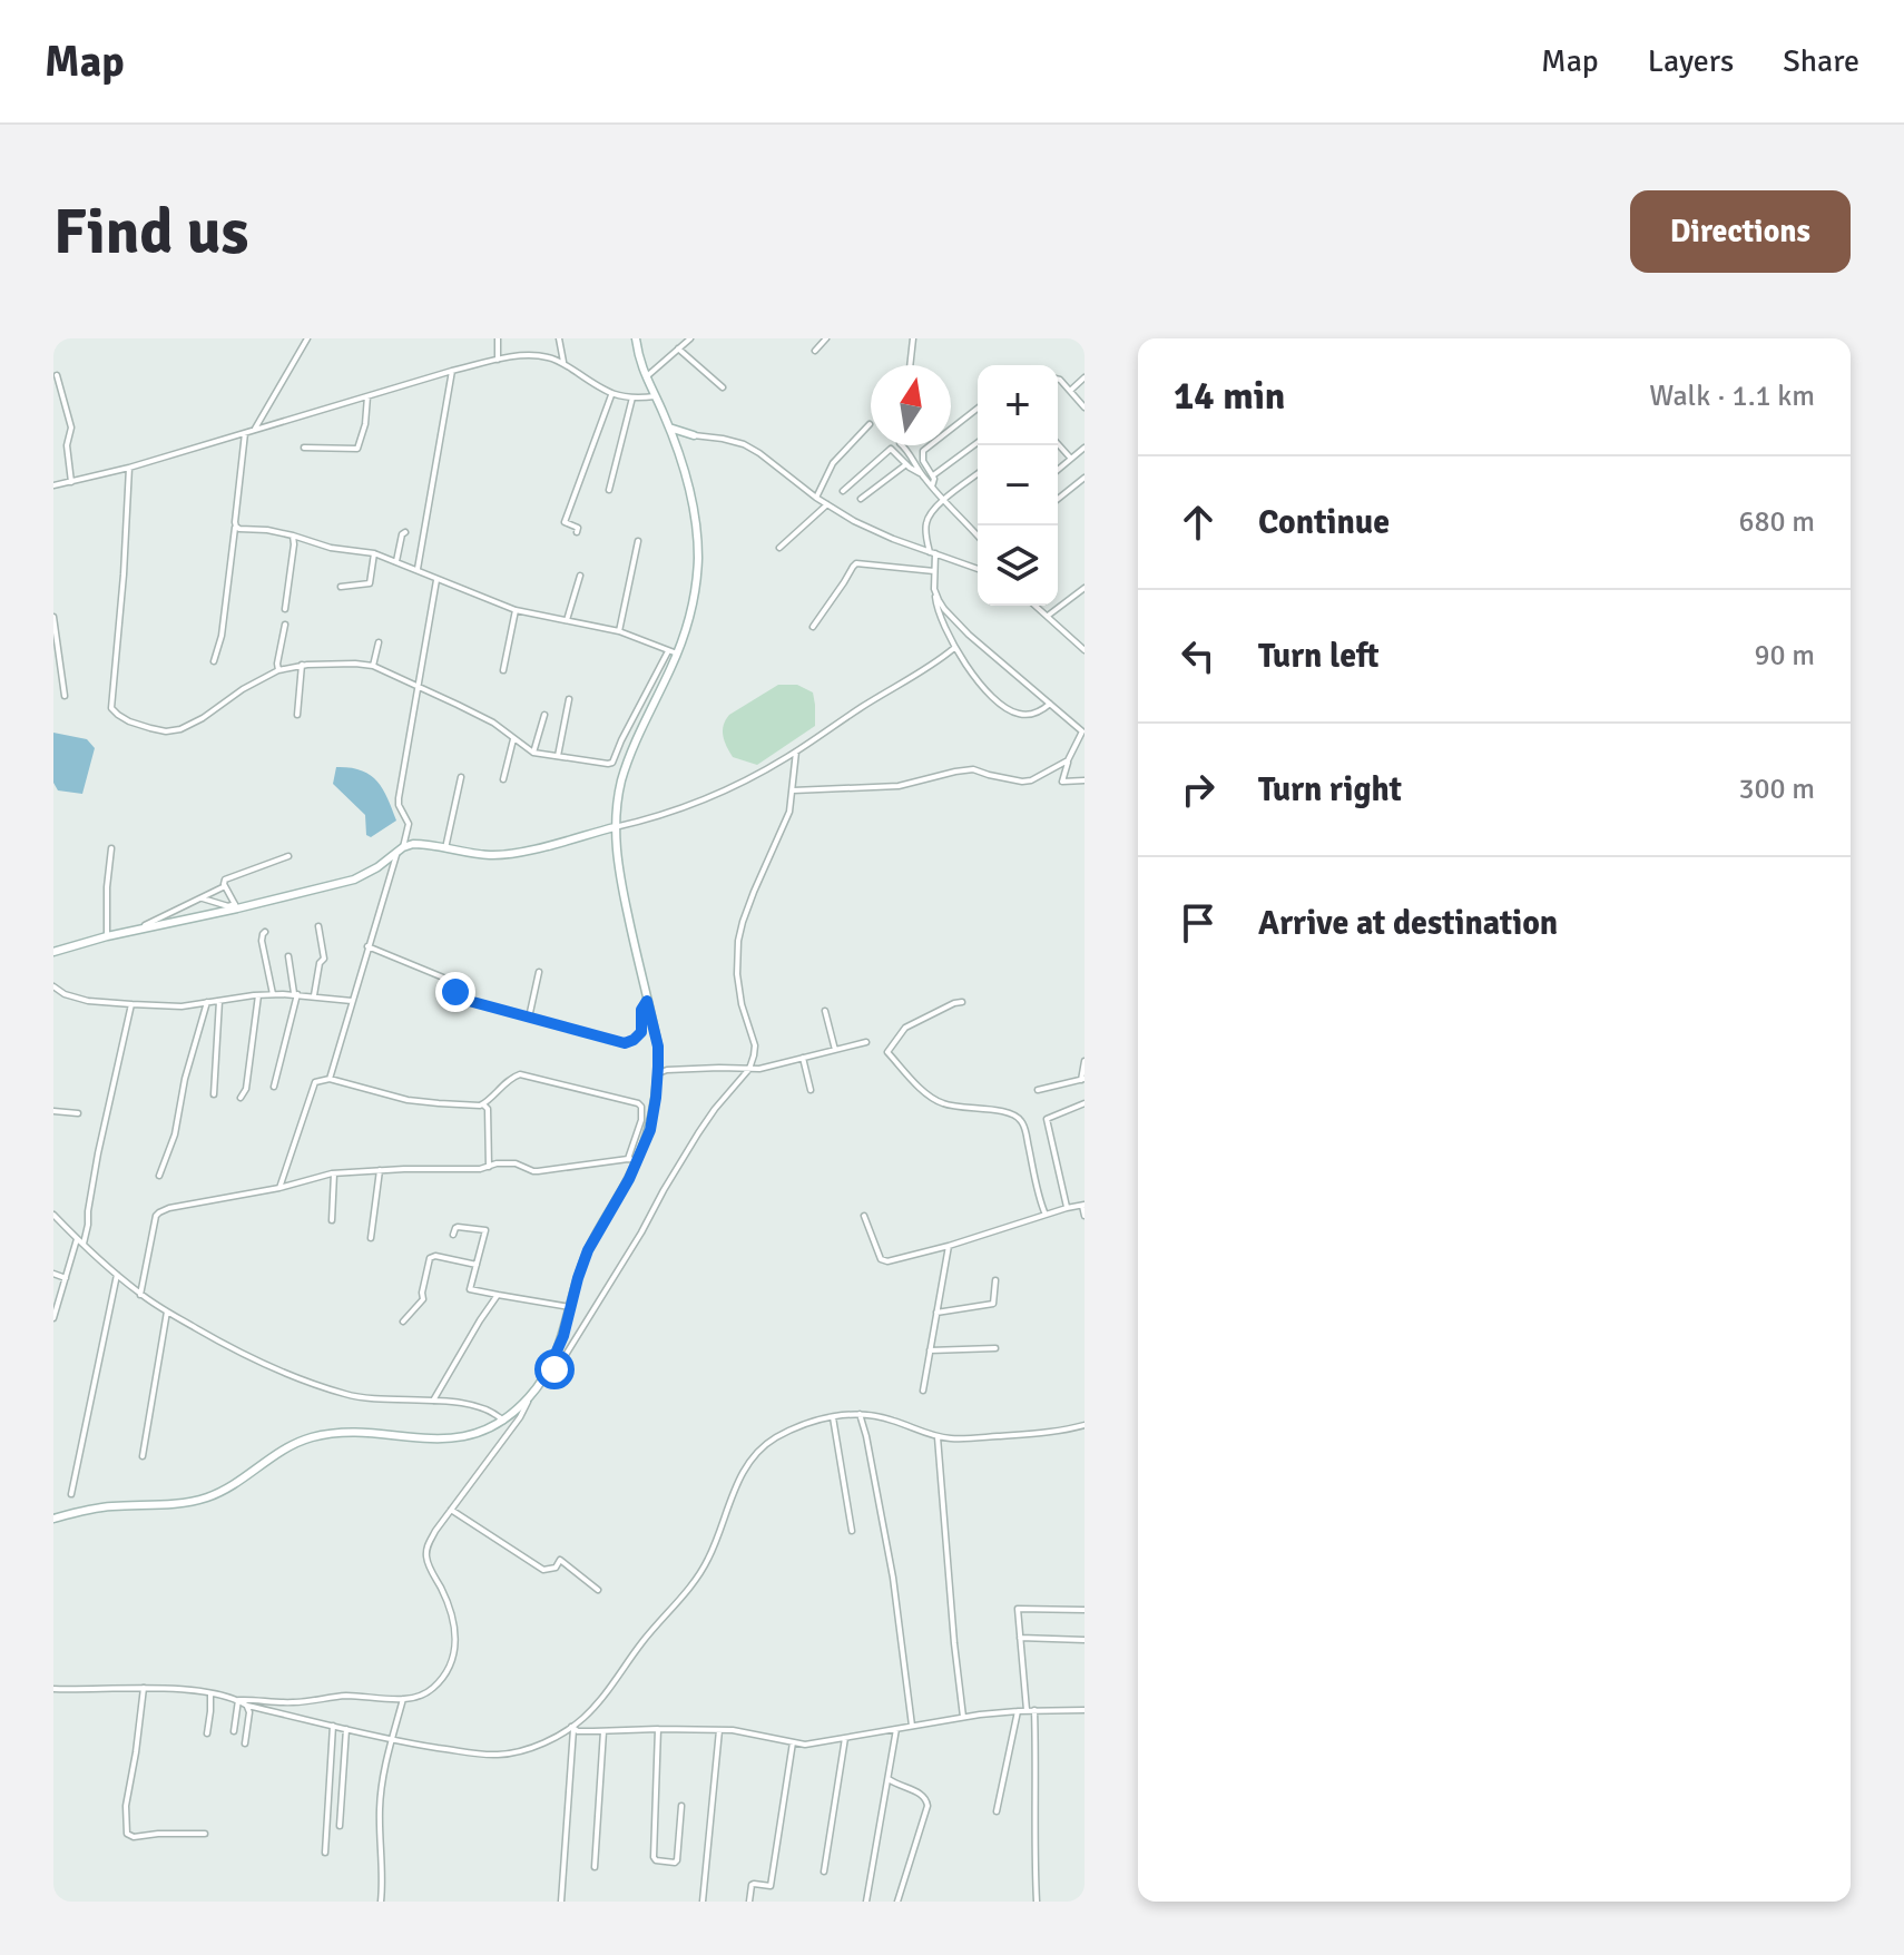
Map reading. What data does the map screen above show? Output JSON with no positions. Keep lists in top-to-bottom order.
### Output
{
  "north": "top",
  "page": {
    "header": "Map",
    "nav": ["Map", "Layers", "Share"],
    "buttons": "Directions",
    "title": "Find us",
    "heading": ["14 min", "Walk · 1.1 km"],
    "map_buttons": ["+", "−"],
    "list": [
      ["Continue", "680 m"],
      ["Turn left", "90 m"],
      ["Turn right", "300 m"],
      "Arrive at destination"
    ]
  }
}
